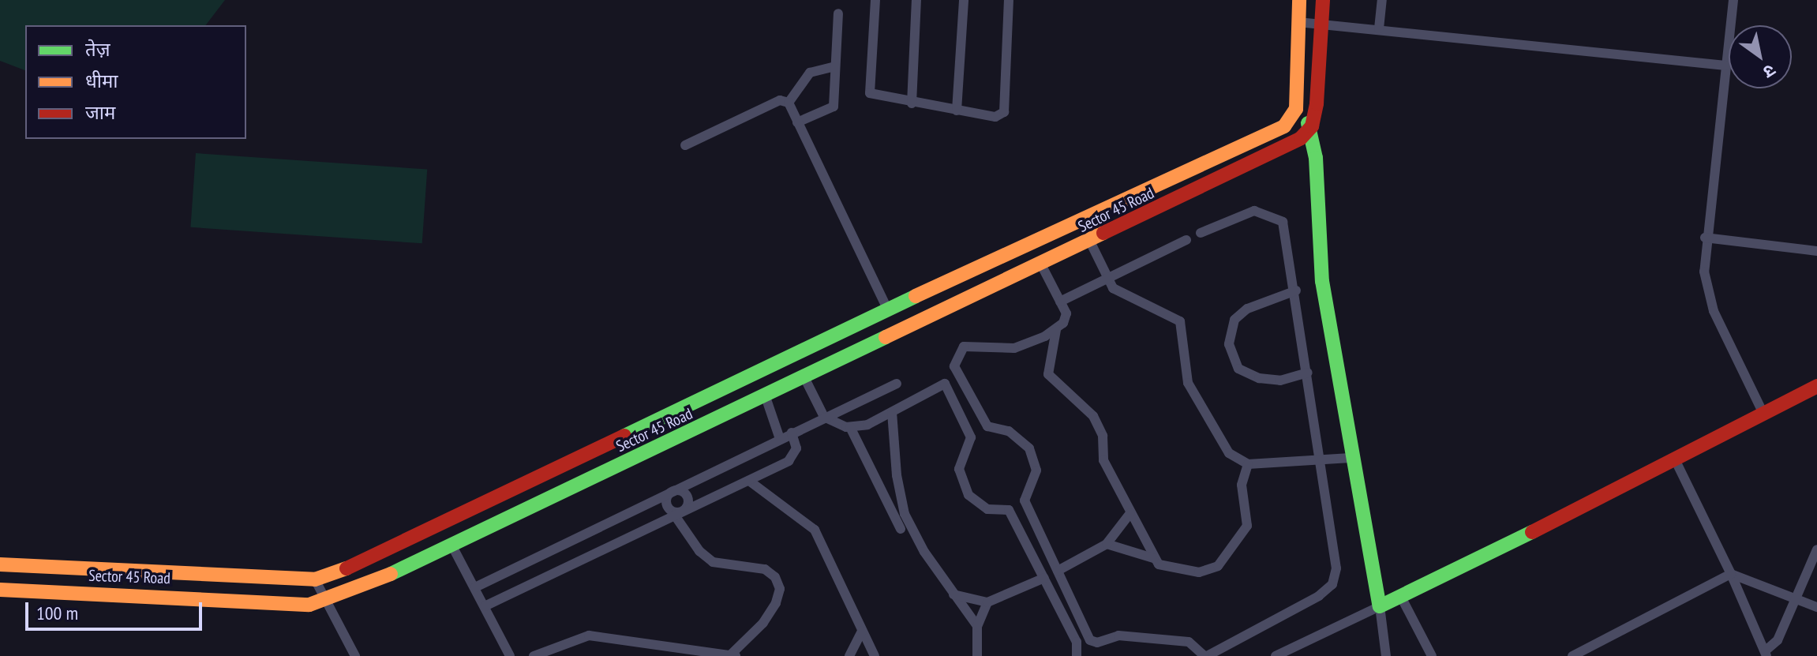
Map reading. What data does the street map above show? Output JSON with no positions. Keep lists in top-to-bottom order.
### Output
{
  "streets": {
    "street": ["Sector 45 Road"]
  },
  "legend": ["तेज़", "धीमा", "जाम"],
  "scale_bar": "100 m",
  "north": "bottom right"
}
